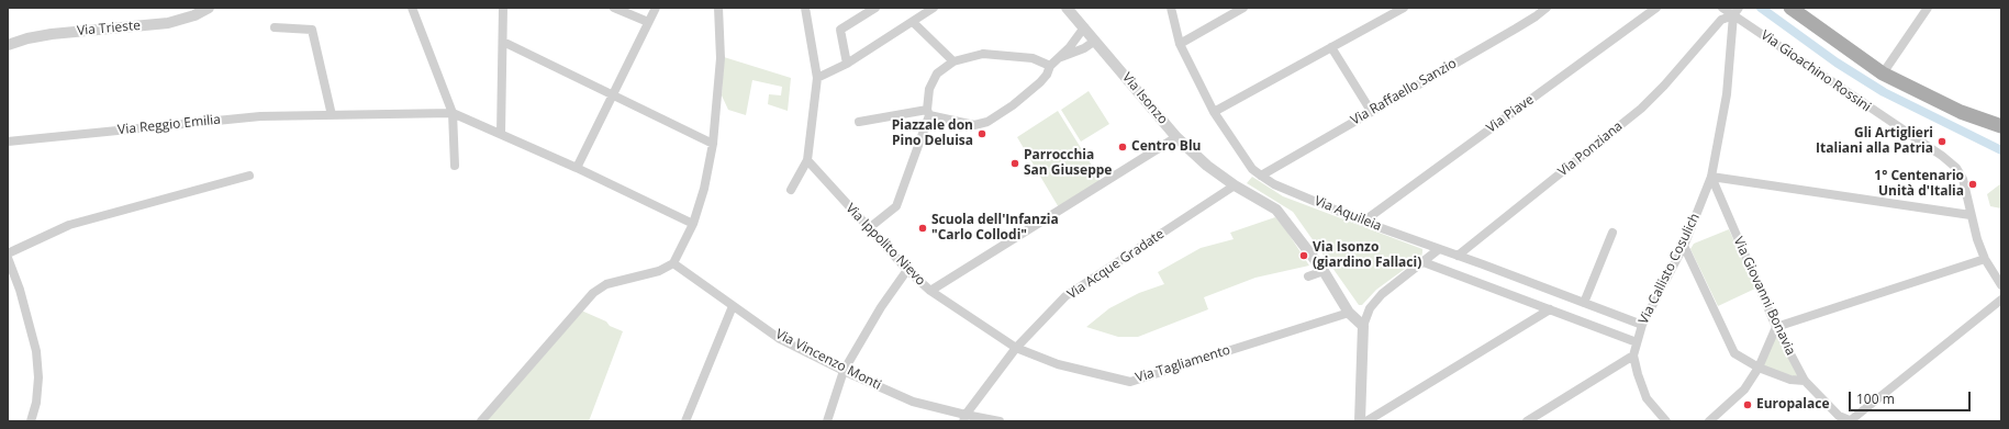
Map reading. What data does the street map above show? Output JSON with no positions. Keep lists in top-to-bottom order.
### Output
{
  "streets": {
    "street": [
      "Via Trieste",
      "Via Gioachino Rossini",
      "Via Raffaello Sanzio",
      "Via Isonzo",
      "Via Piave",
      "Via Reggio Emilia",
      "Via Ponziana",
      "Via Aquileia",
      "Via Ippolito Nievo",
      "Via Acque Gradate",
      "Via Callisto Cosulich",
      "Via Giovanni Bonavia",
      "Via Vincenzo Monti",
      "Via Tagliamento"
    ]
  },
  "crossings": [
    ["Via Gioachino Rossini", "Via Ponziana"],
    ["Via Gioachino Rossini", "Via Callisto Cosulich"],
    ["Via Raffaello Sanzio", "Via Aquileia"],
    ["Via Isonzo", "Via Acque Gradate"],
    ["Via Isonzo", "Via Tagliamento"],
    ["Via Piave", "Via Aquileia"],
    ["Via Ponziana", "Via Aquileia"],
    ["Via Ponziana", "Via Callisto Cosulich"],
    ["Via Aquileia", "Via Callisto Cosulich"],
    ["Via Ippolito Nievo", "Via Acque Gradate"],
    ["Via Ippolito Nievo", "Via Tagliamento"],
    ["Via Acque Gradate", "Via Vincenzo Monti"],
    ["Via Acque Gradate", "Via Tagliamento"],
    ["Via Callisto Cosulich", "Via Giovanni Bonavia"]
  ],
  "places": [
    "Piazzale don Pino Deluisa",
    "Gli Artiglieri Italiani alla Patria",
    "Centro Blu",
    "Parrocchia San Giuseppe",
    "1° Centenario Unità d'Italia",
    "Scuola dell'Infanzia \"Carlo Collodi\"",
    "Via Isonzo (giardino Fallaci)",
    "Europalace"
  ],
  "scale_bar": "100 m"
}
